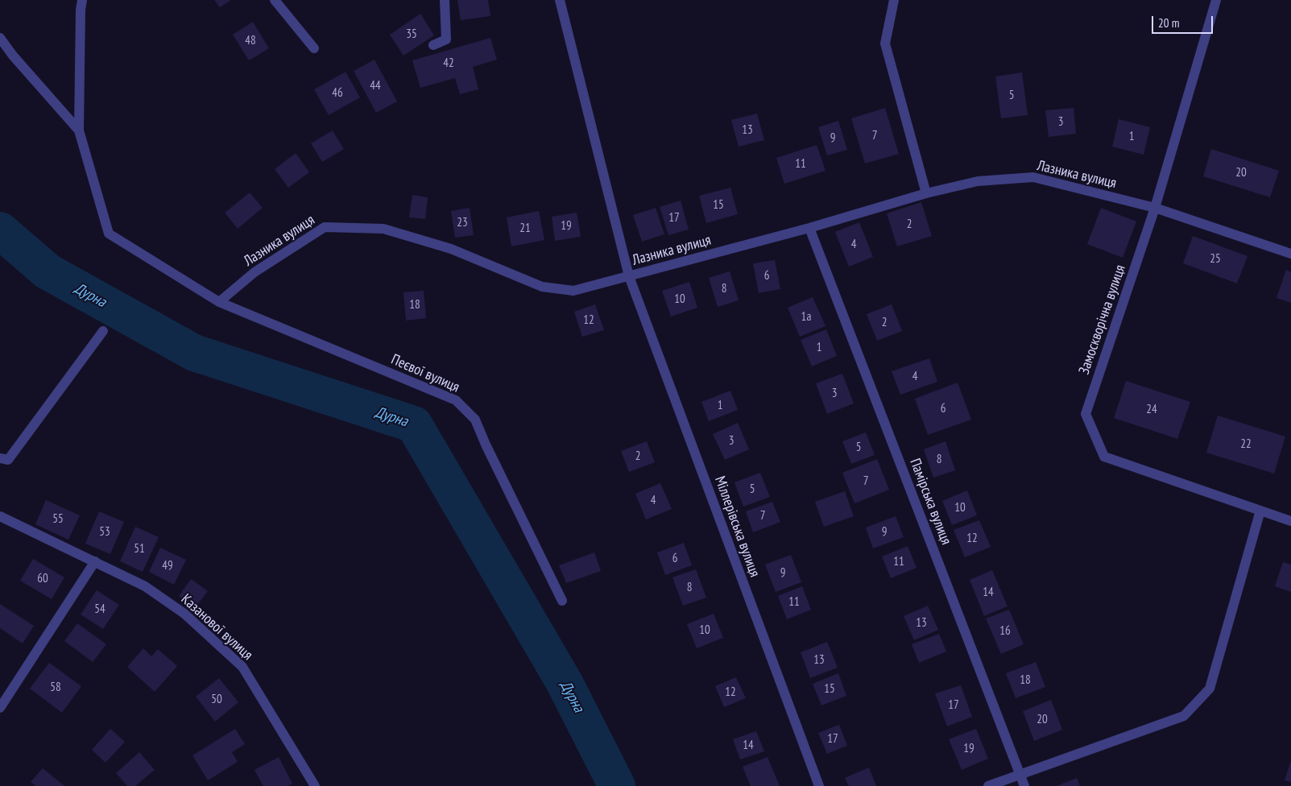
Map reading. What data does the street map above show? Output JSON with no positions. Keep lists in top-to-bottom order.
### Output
{
  "streets": {
    "street": [
      "Лазника вулиця",
      "Замоскворічна вулиця",
      "Пеєвої вулиця",
      "Памірська вулиця",
      "Міллерівська вулиця",
      "Казанової вулиця"
    ]
  },
  "crossings": [
    ["Лазника вулиця", "Замоскворічна вулиця"],
    ["Лазника вулиця", "Пеєвої вулиця"],
    ["Лазника вулиця", "Памірська вулиця"],
    ["Лазника вулиця", "Міллерівська вулиця"]
  ],
  "water": ["Дурна"],
  "house_numbers": [
    "35",
    "48",
    "42",
    "44",
    "46",
    "5",
    "3",
    "13",
    "7",
    "1",
    "9",
    "11",
    "20",
    "15",
    "17",
    "23",
    "2",
    "19",
    "21",
    "4",
    "25",
    "6",
    "8",
    "10",
    "18",
    "1а",
    "12",
    "2",
    "1",
    "4",
    "3",
    "1",
    "6",
    "24",
    "3",
    "22",
    "5",
    "2",
    "8",
    "7",
    "5",
    "4",
    "10",
    "7",
    "55",
    "53",
    "9",
    "12",
    "51",
    "6",
    "11",
    "49",
    "9",
    "60",
    "8",
    "14",
    "11",
    "54",
    "13",
    "10",
    "16",
    "13",
    "18",
    "58",
    "15",
    "12",
    "50",
    "17",
    "20",
    "17",
    "14",
    "19"
  ],
  "scale_bar": "20 m"
}
